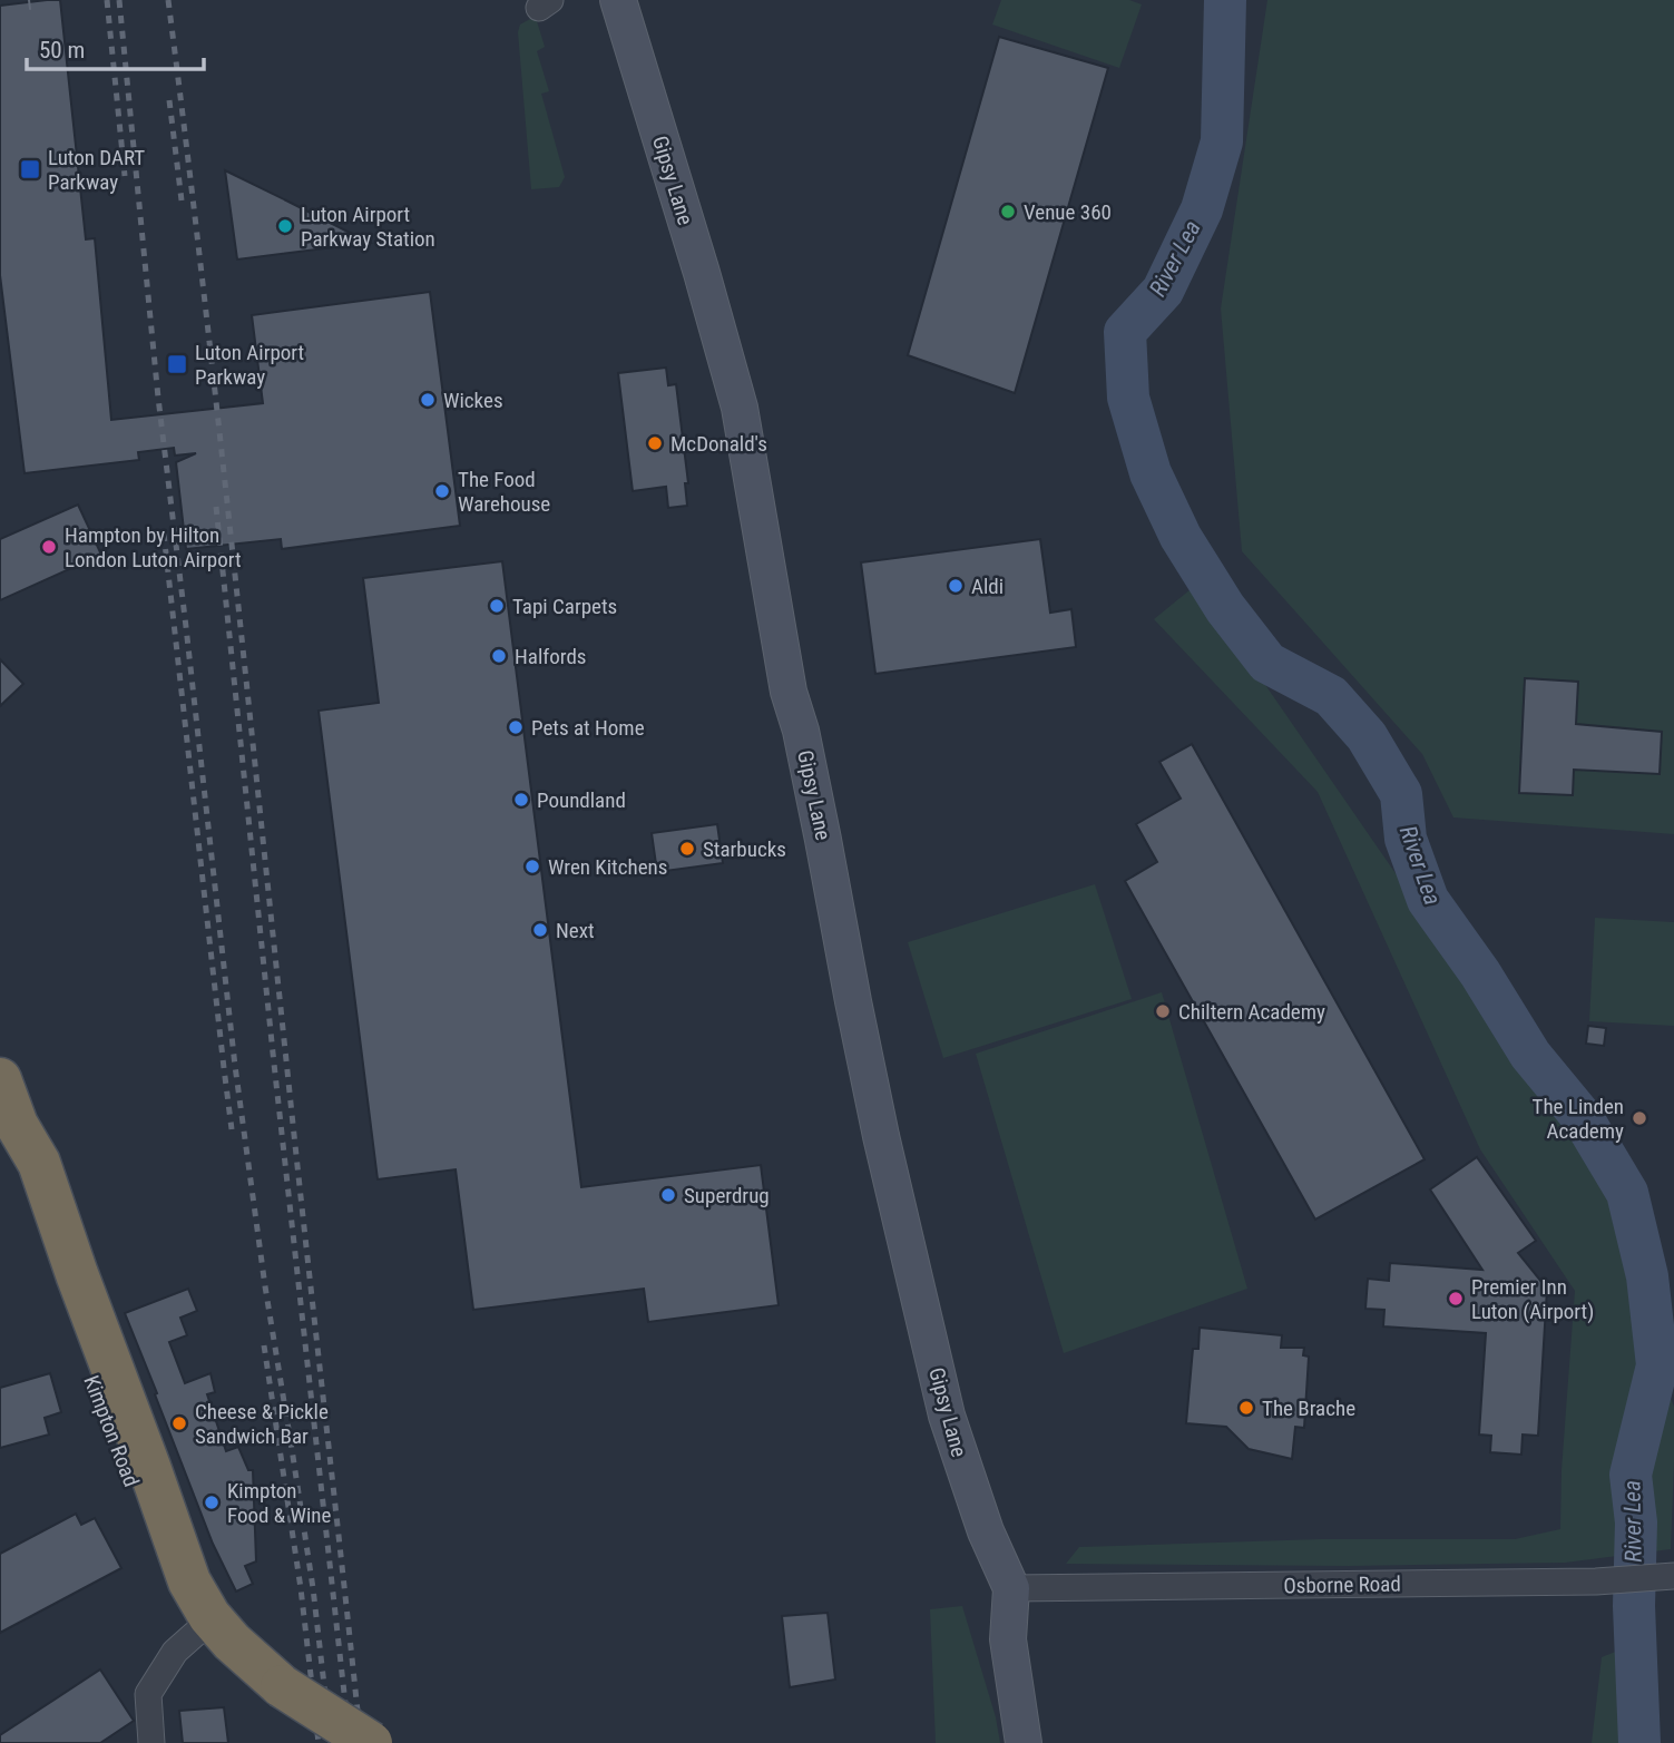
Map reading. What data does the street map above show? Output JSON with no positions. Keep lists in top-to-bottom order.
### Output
{
  "streets": {
    "highway": ["Kimpton Road"],
    "main road": ["Gipsy Lane"],
    "street": ["Osborne Road"]
  },
  "crossings": [
    ["Gipsy Lane", "Osborne Road"]
  ],
  "water": ["River Lea"],
  "places": {
    "transit": ["Luton DART Parkway", "Luton Airport Parkway"],
    "other": [
      "Venue 360",
      "Luton Airport Parkway Station",
      "Wickes",
      "McDonald's",
      "The Food Warehouse",
      "Hampton by Hilton London Luton Airport",
      "Aldi",
      "Tapi Carpets",
      "Halfords",
      "Pets at Home",
      "Poundland",
      "Starbucks",
      "Wren Kitchens",
      "Next",
      "Chiltern Academy",
      "The Linden Academy",
      "Superdrug",
      "Premier Inn Luton (Airport)",
      "The Brache",
      "Cheese & Pickle Sandwich Bar",
      "Kimpton Food & Wine"
    ]
  },
  "scale_bar": "50 m"
}
